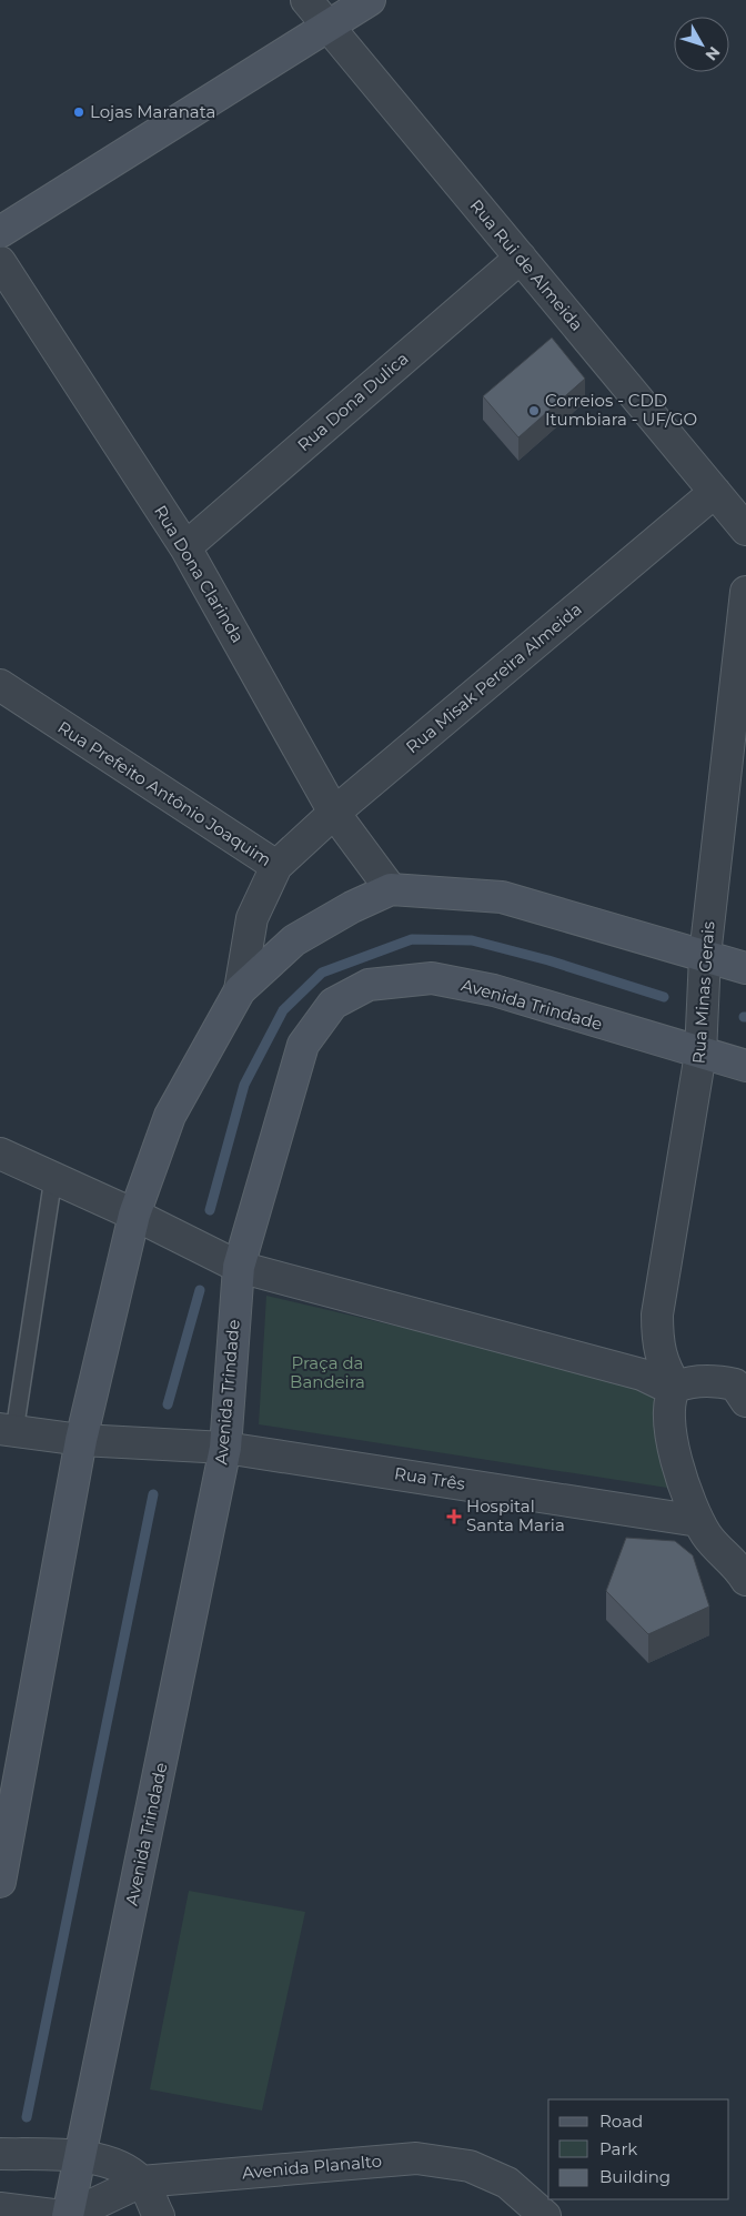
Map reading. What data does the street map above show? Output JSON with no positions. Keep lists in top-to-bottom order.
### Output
{
  "streets": {
    "main road": ["Avenida Trindade"],
    "street": [
      "Rua Rui de Almeida",
      "Rua Dona Dulica",
      "Rua Dona Clarinda",
      "Rua Misak Pereira Almeida",
      "Rua Prefeito Antônio Joaquim",
      "Rua Minas Gerais",
      "Rua Três",
      "Avenida Planalto"
    ]
  },
  "crossings": [
    ["Rua Rui de Almeida", "Rua Dona Dulica"],
    ["Rua Rui de Almeida", "Rua Misak Pereira Almeida"],
    ["Rua Dona Dulica", "Rua Dona Clarinda"],
    ["Rua Dona Clarinda", "Rua Misak Pereira Almeida"],
    ["Rua Misak Pereira Almeida", "Rua Prefeito Antônio Joaquim"],
    ["Rua Minas Gerais", "Avenida Trindade"],
    ["Avenida Trindade", "Rua Três"],
    ["Avenida Trindade", "Avenida Planalto"]
  ],
  "parks": ["Praça da Bandeira"],
  "places": {
    "other": ["Lojas Maranata", "Correios - CDD Itumbiara - UF/GO"],
    "health": ["Hospital Santa Maria"]
  },
  "legend": ["Road", "Park", "Building"],
  "north": "bottom right"
}
